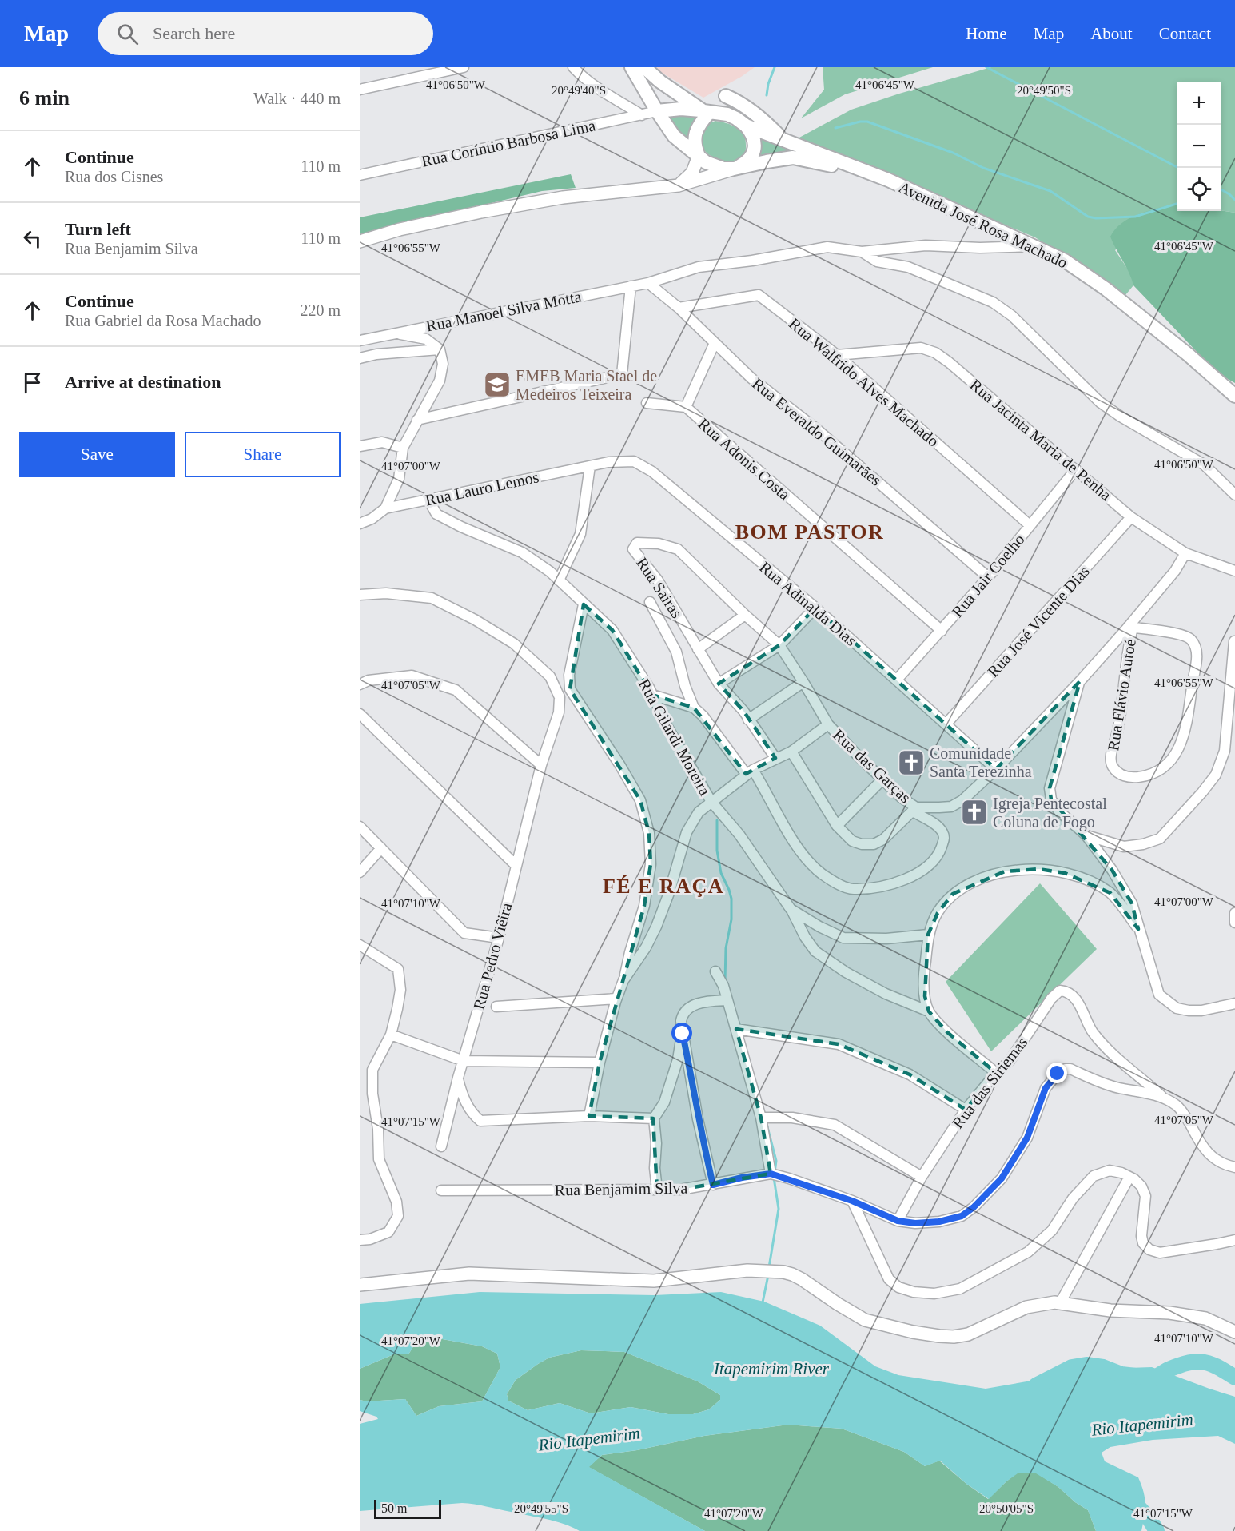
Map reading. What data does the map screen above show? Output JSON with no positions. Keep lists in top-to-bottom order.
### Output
{
  "streets": {
    "main road": ["Avenida José Rosa Machado"],
    "street": [
      "Rua Coríntio Barbosa Lima",
      "Rua Manoel Silva Motta",
      "Rua Walfrido Alves Machado",
      "Rua Everaldo Guimarães",
      "Rua Jacinta Maria de Penha",
      "Rua Adonis Costa",
      "Rua Lauro Lemos",
      "Rua Jair Coelho",
      "Rua Sairas",
      "Rua Adinalda Dias",
      "Rua José Vicente Dias",
      "Rua Flávio Autoé",
      "Rua Gilardi Moreira",
      "Rua das Garças",
      "Rua Pedro Viêira",
      "Rua das Siriemas",
      "Rua Benjamim Silva"
    ]
  },
  "crossings": [
    ["Rua Manoel Silva Motta", "Rua Everaldo Guimarães"],
    ["Rua Walfrido Alves Machado", "Rua Everaldo Guimarães"],
    ["Rua Walfrido Alves Machado", "Rua Jacinta Maria de Penha"],
    ["Rua Walfrido Alves Machado", "Rua Jair Coelho"],
    ["Rua Everaldo Guimarães", "Rua Jair Coelho"],
    ["Rua Jacinta Maria de Penha", "Rua Jair Coelho"],
    ["Rua Jacinta Maria de Penha", "Rua José Vicente Dias"],
    ["Rua Jacinta Maria de Penha", "Rua das Garças"],
    ["Rua Adonis Costa", "Rua Jair Coelho"],
    ["Rua Lauro Lemos", "Rua Adinalda Dias"],
    ["Rua Lauro Lemos", "Rua Gilardi Moreira"],
    ["Rua Jair Coelho", "Rua Adinalda Dias"],
    ["Rua Sairas", "Rua das Garças"],
    ["Rua Adinalda Dias", "Rua José Vicente Dias"],
    ["Rua Adinalda Dias", "Rua das Garças"],
    ["Rua Flávio Autoé", "Rua das Garças"],
    ["Rua das Siriemas", "Rua Benjamim Silva"]
  ],
  "districts": ["BOM PASTOR", "FÉ E RAÇA"],
  "water": ["Itapemirim River", "Rio Itapemirim"],
  "places": {
    "school or university": ["EMEB Maria Stael de Medeiros Teixeira"],
    "church": ["Comunidade Santa Terezinha", "Igreja Pentecostal Coluna de Fogo"]
  },
  "scale_bar": "50 m",
  "page": {
    "header": "Map",
    "search": "Search here",
    "nav": [
      "Home",
      "Map",
      "About",
      "Contact"
    ],
    "heading": ["6 min", "Walk · 440 m"],
    "map_buttons": ["+", "−"],
    "list": [
      ["Continue", "Rua dos Cisnes", "110 m"],
      ["Turn left", "Rua Benjamim Silva", "110 m"],
      ["Continue", "Rua Gabriel da Rosa Machado", "220 m"],
      "Arrive at destination"
    ],
    "buttons": ["Save", "Share"],
    "scale": "50 m"
  },
  "coordinates": [
    "41°06'50\"W",
    "41°06'45\"W",
    "20°49'40\"S",
    "20°49'50\"S",
    "41°06'55\"W",
    "41°07'00\"W",
    "41°07'05\"W",
    "41°07'10\"W",
    "41°07'15\"W",
    "41°07'20\"W",
    "20°49'55\"S",
    "20°50'05\"S"
  ]
}
